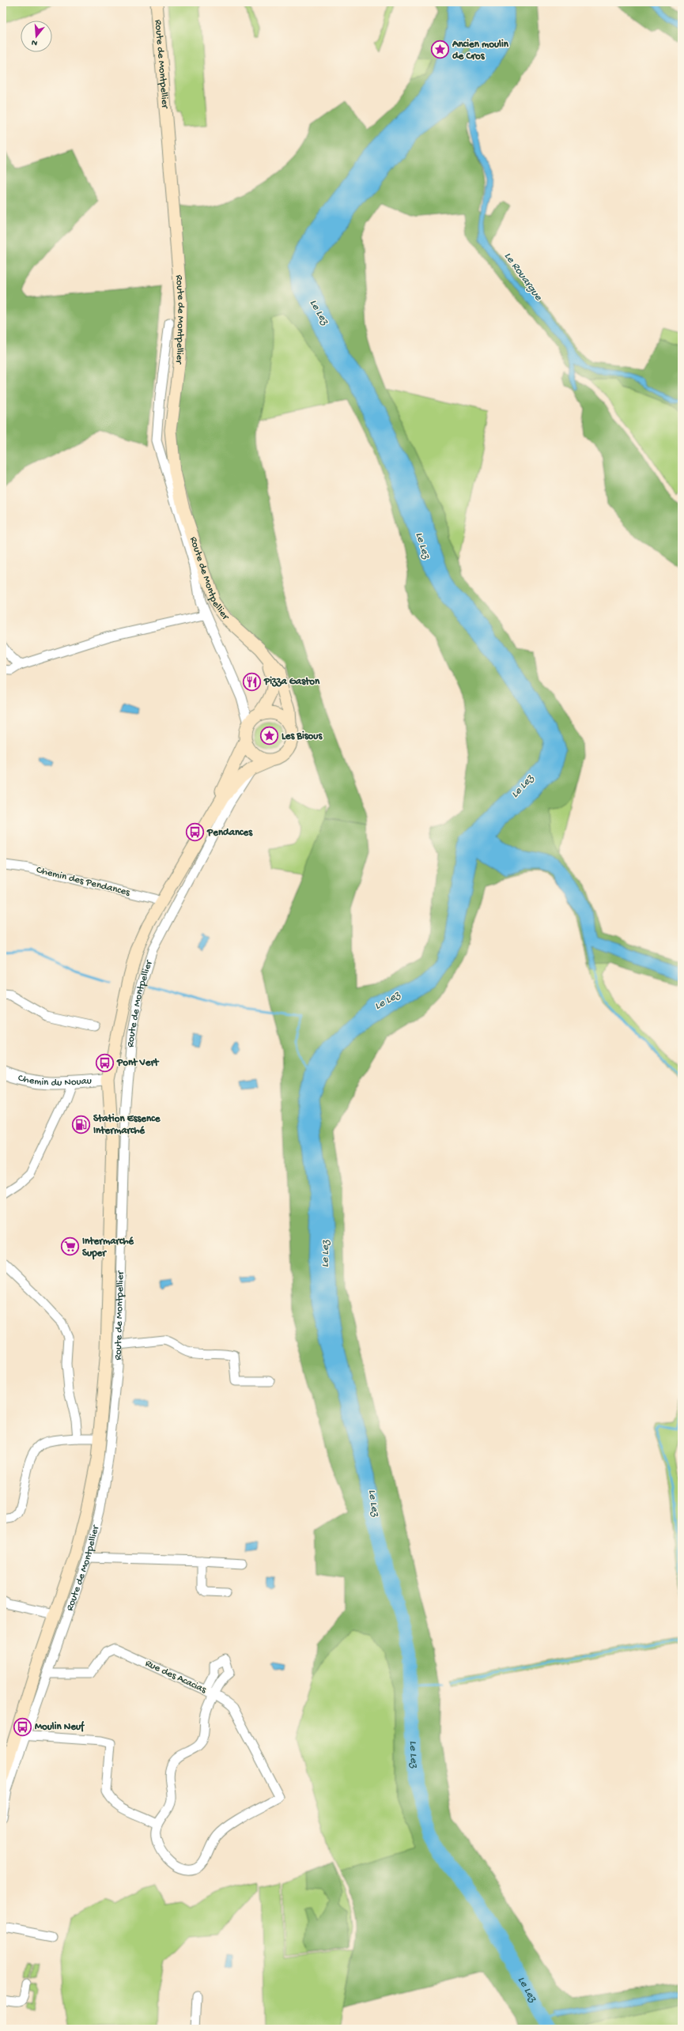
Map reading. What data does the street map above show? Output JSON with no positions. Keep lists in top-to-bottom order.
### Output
{
  "streets": {
    "main road": ["Route de Montpellier"],
    "street": ["Chemin des Pendances", "Chemin du Nouau", "Rue des Acacias"]
  },
  "crossings": [
    ["Route de Montpellier", "Chemin des Pendances"],
    ["Route de Montpellier", "Chemin du Nouau"],
    ["Route de Montpellier", "Rue des Acacias"]
  ],
  "water": ["Le Rouargue", "Le Lez"],
  "places": {
    "place": ["Ancien moulin de Cros", "Les Bisous"],
    "restaurant": ["Pizza Gaston"],
    "bus stop": ["Pendances", "Pont Vert", "Moulin Neuf"],
    "fuel station": ["Station Essence Intermarché"],
    "supermarket": ["Intermarché Super"]
  },
  "north": "bottom"
}
